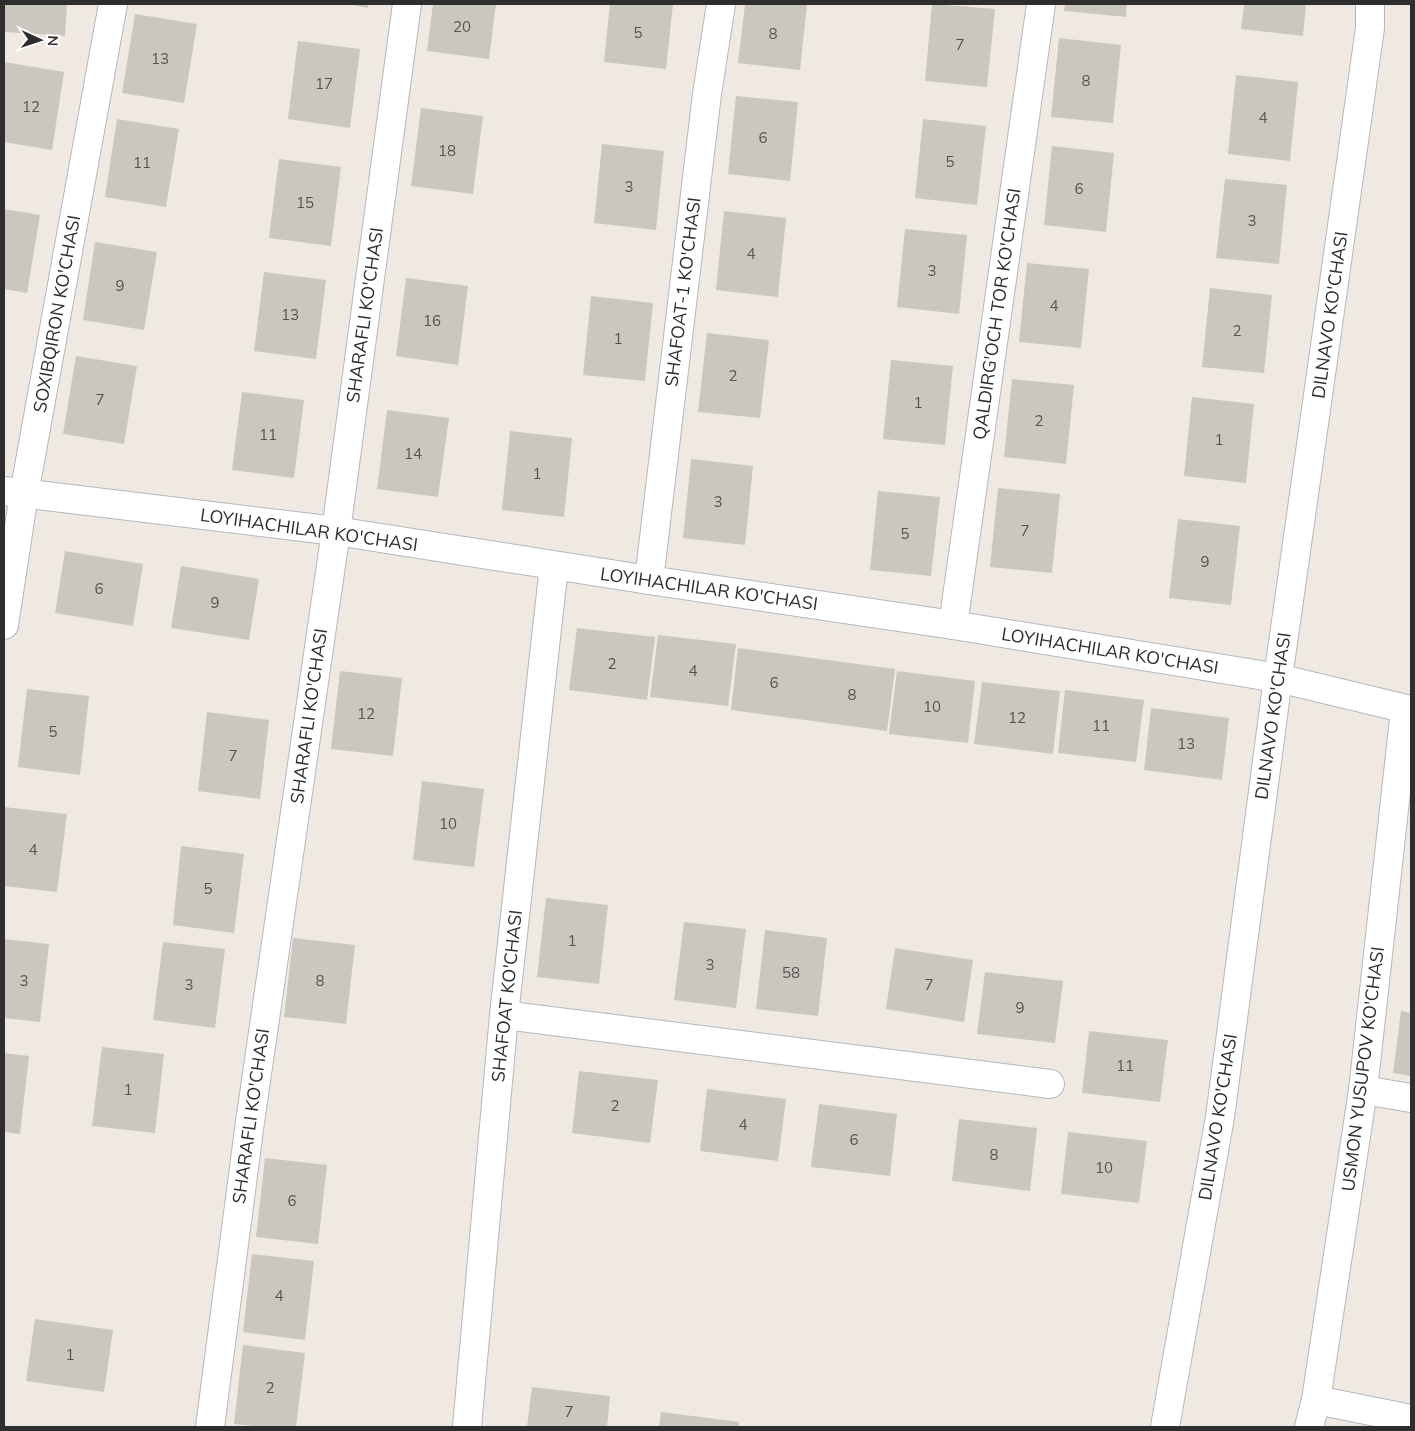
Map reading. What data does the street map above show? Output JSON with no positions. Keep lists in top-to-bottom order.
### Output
{
  "streets": {
    "street": [
      "SHAFOAT-1 KO'CHASI",
      "SOXIBQIRON KO'CHASI",
      "QALDIRG'OCH TOR KO'CHASI",
      "SHARAFLI KO'CHASI",
      "DILNAVO KO'CHASI",
      "LOYIHACHILAR KO'CHASI",
      "SHAFOAT KO'CHASI",
      "USMON YUSUPOV KO'CHASI"
    ]
  },
  "crossings": [
    ["SHAFOAT-1 KO'CHASI", "LOYIHACHILAR KO'CHASI"],
    ["SOXIBQIRON KO'CHASI", "LOYIHACHILAR KO'CHASI"],
    ["QALDIRG'OCH TOR KO'CHASI", "LOYIHACHILAR KO'CHASI"],
    ["SHARAFLI KO'CHASI", "LOYIHACHILAR KO'CHASI"],
    ["DILNAVO KO'CHASI", "LOYIHACHILAR KO'CHASI"],
    ["LOYIHACHILAR KO'CHASI", "SHAFOAT KO'CHASI"],
    ["LOYIHACHILAR KO'CHASI", "USMON YUSUPOV KO'CHASI"]
  ],
  "house_numbers": [
    "20",
    "5",
    "8",
    "7",
    "13",
    "8",
    "17",
    "12",
    "4",
    "6",
    "18",
    "5",
    "11",
    "3",
    "6",
    "15",
    "3",
    "4",
    "3",
    "9",
    "4",
    "13",
    "16",
    "2",
    "1",
    "2",
    "7",
    "1",
    "2",
    "11",
    "1",
    "14",
    "1",
    "3",
    "7",
    "5",
    "9",
    "6",
    "9",
    "2",
    "4",
    "6",
    "8",
    "10",
    "12",
    "12",
    "11",
    "5",
    "13",
    "7",
    "10",
    "4",
    "5",
    "1",
    "3",
    "58",
    "3",
    "8",
    "3",
    "7",
    "9",
    "11",
    "1",
    "2",
    "4",
    "6",
    "8",
    "10",
    "6",
    "4",
    "1",
    "2",
    "7"
  ],
  "north": "right"
}
